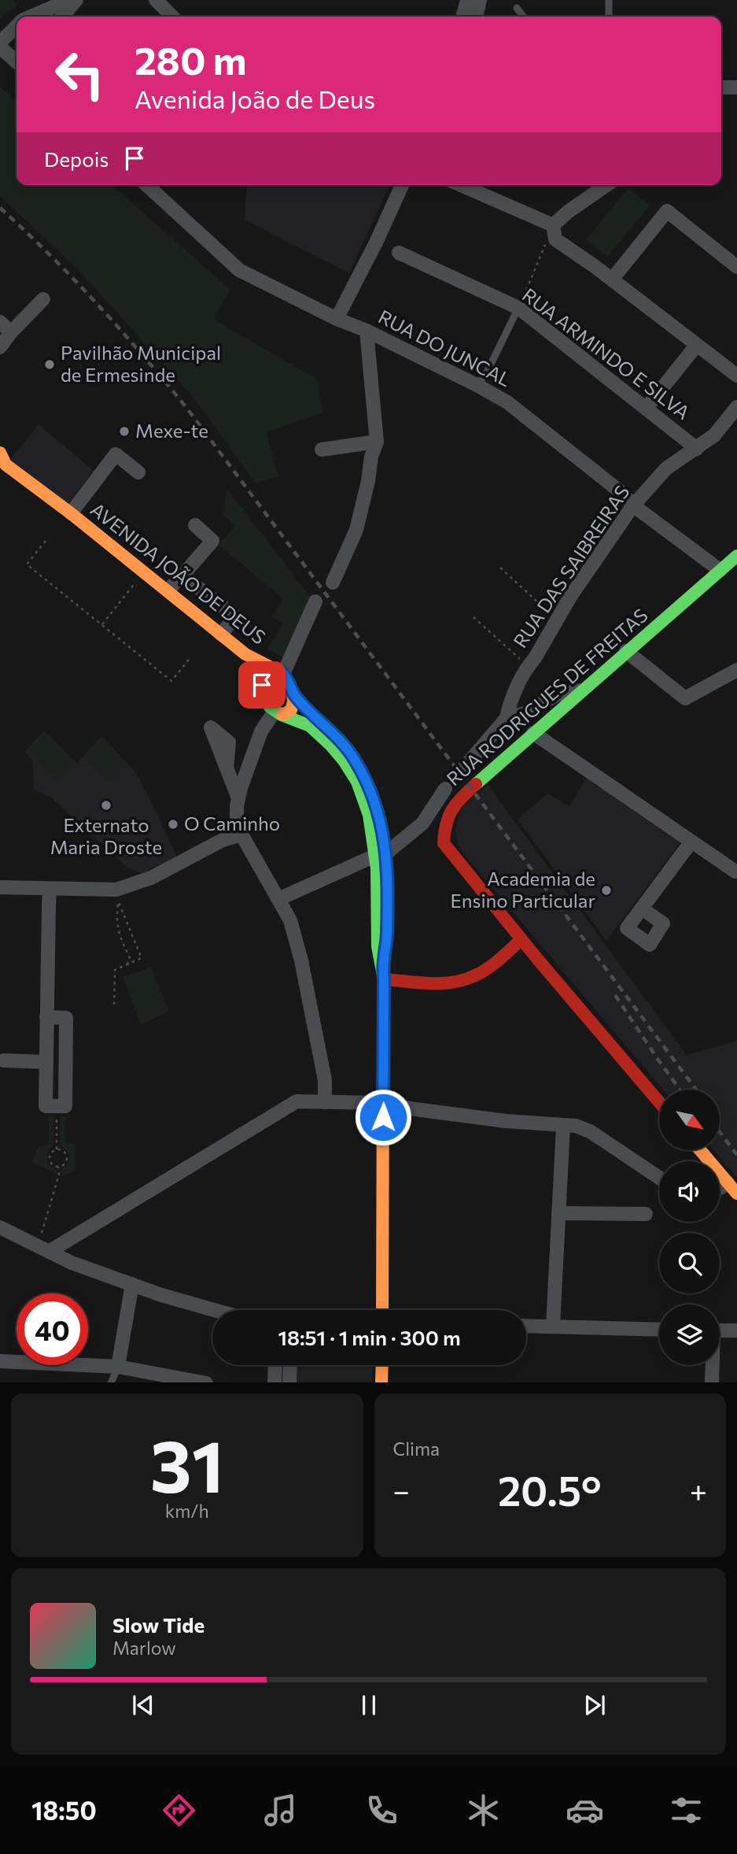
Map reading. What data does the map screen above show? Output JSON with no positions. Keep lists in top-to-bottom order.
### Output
{
  "streets": {
    "main road": ["AVENIDA JOÃO DE DEUS", "RUA RODRIGUES DE FREITAS"],
    "street": ["RUA DO JUNCAL", "RUA ARMINDO E SILVA", "RUA DAS SAIBREIRAS"]
  },
  "crossings": [
    ["RUA DO JUNCAL", "RUA DAS SAIBREIRAS"],
    ["RUA DO JUNCAL", "RUA RODRIGUES DE FREITAS"],
    ["RUA ARMINDO E SILVA", "RUA DAS SAIBREIRAS"]
  ],
  "places": [
    "Pavilhão Municipal de Ermesinde",
    "Mexe-te",
    "Externato Maria Droste",
    "O Caminho",
    "Academia de Ensino Particular"
  ],
  "north": "bottom right",
  "page": {
    "turn": ["280 m", "Avenida João de Deus"],
    "then": "Depois",
    "limit": "40",
    "trip": "18:51 · 1 min · 300 m",
    "tile": [
      ["31", "km/h"],
      "Clima"
    ],
    "heat": ["−", "20.5°", "+"],
    "song": ["Slow Tide", "Marlow"],
    "tabs": "18:50"
  }
}
